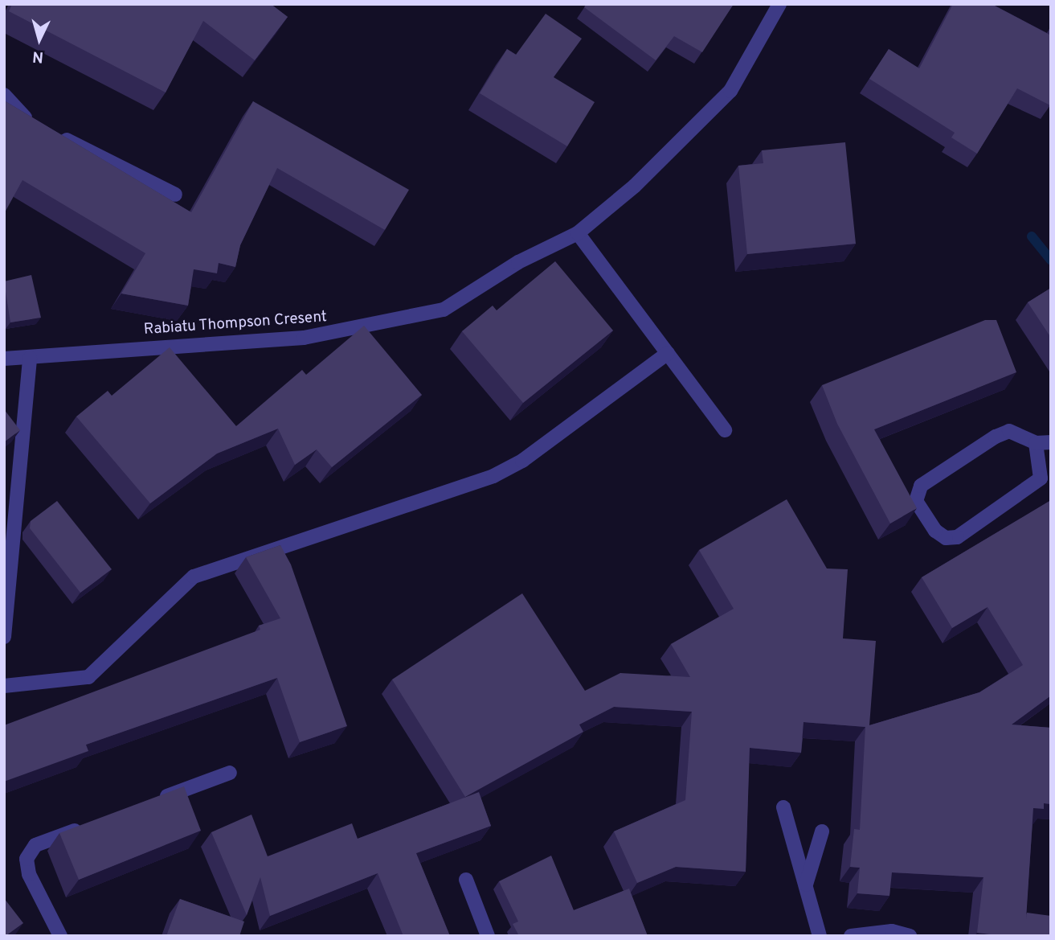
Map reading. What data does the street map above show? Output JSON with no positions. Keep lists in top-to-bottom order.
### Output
{
  "streets": {
    "street": ["Rabiatu Thompson Cresent"]
  },
  "north": "bottom"
}
